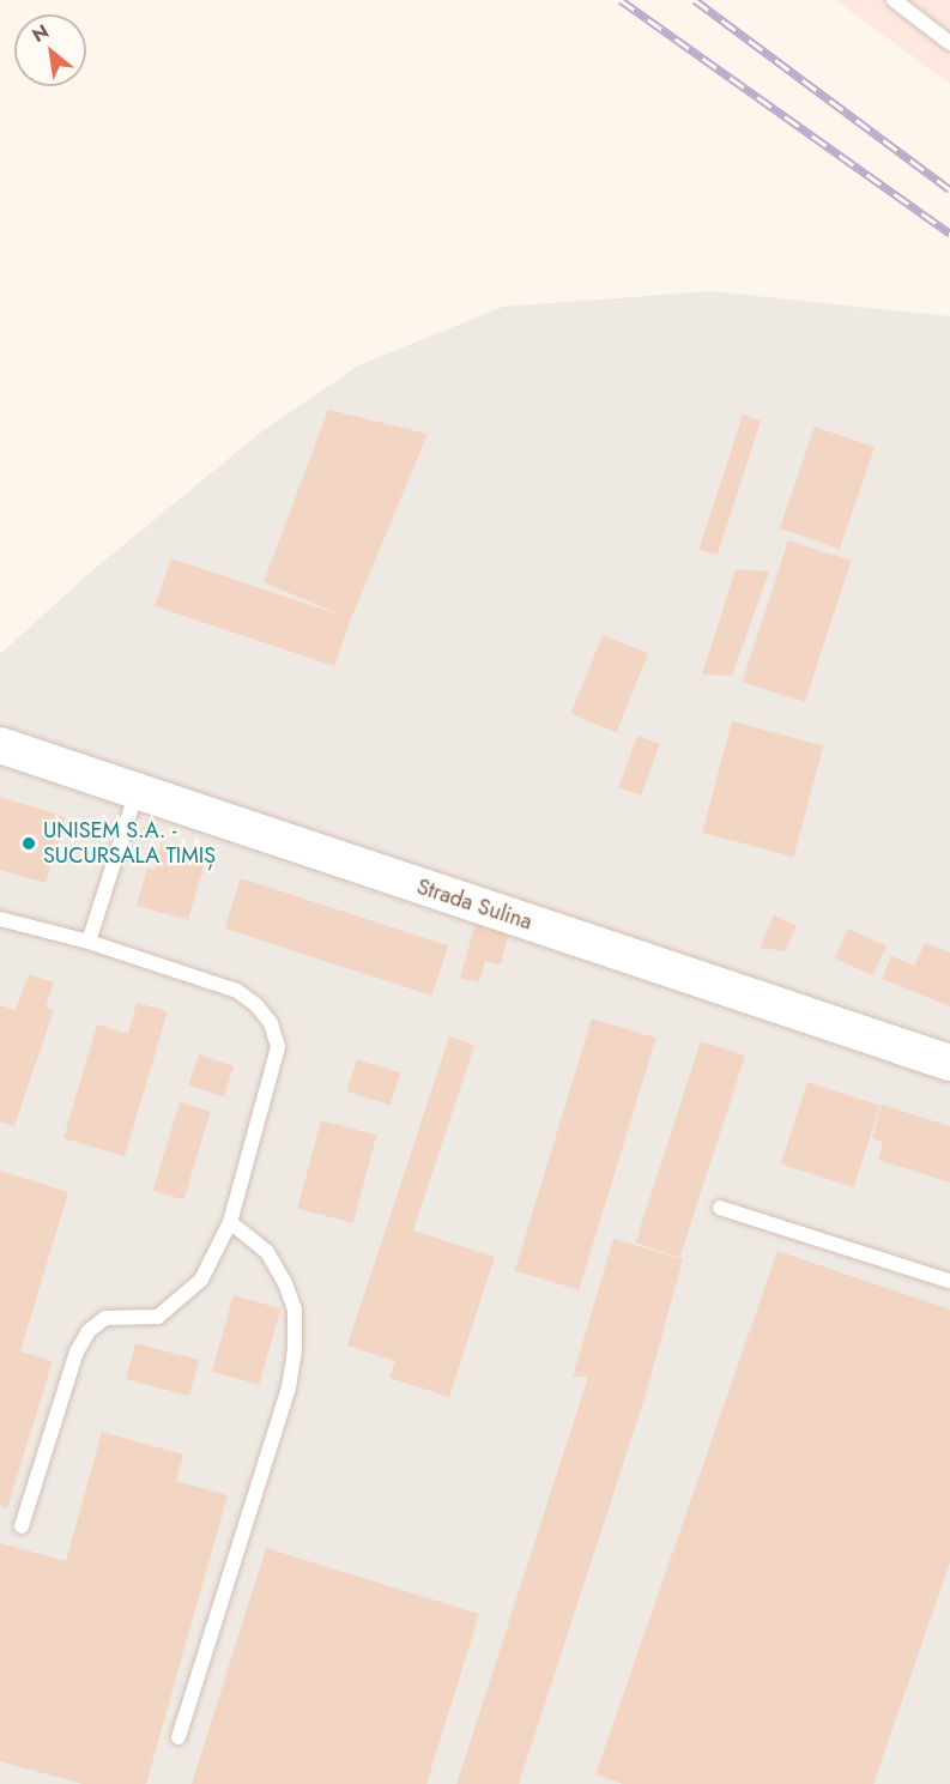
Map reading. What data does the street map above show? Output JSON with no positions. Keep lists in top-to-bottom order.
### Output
{
  "streets": {
    "street": ["Strada Sulina"]
  },
  "places": ["UNISEM S.A. - SUCURSALA TIMIȘ"],
  "north": "top left"
}
